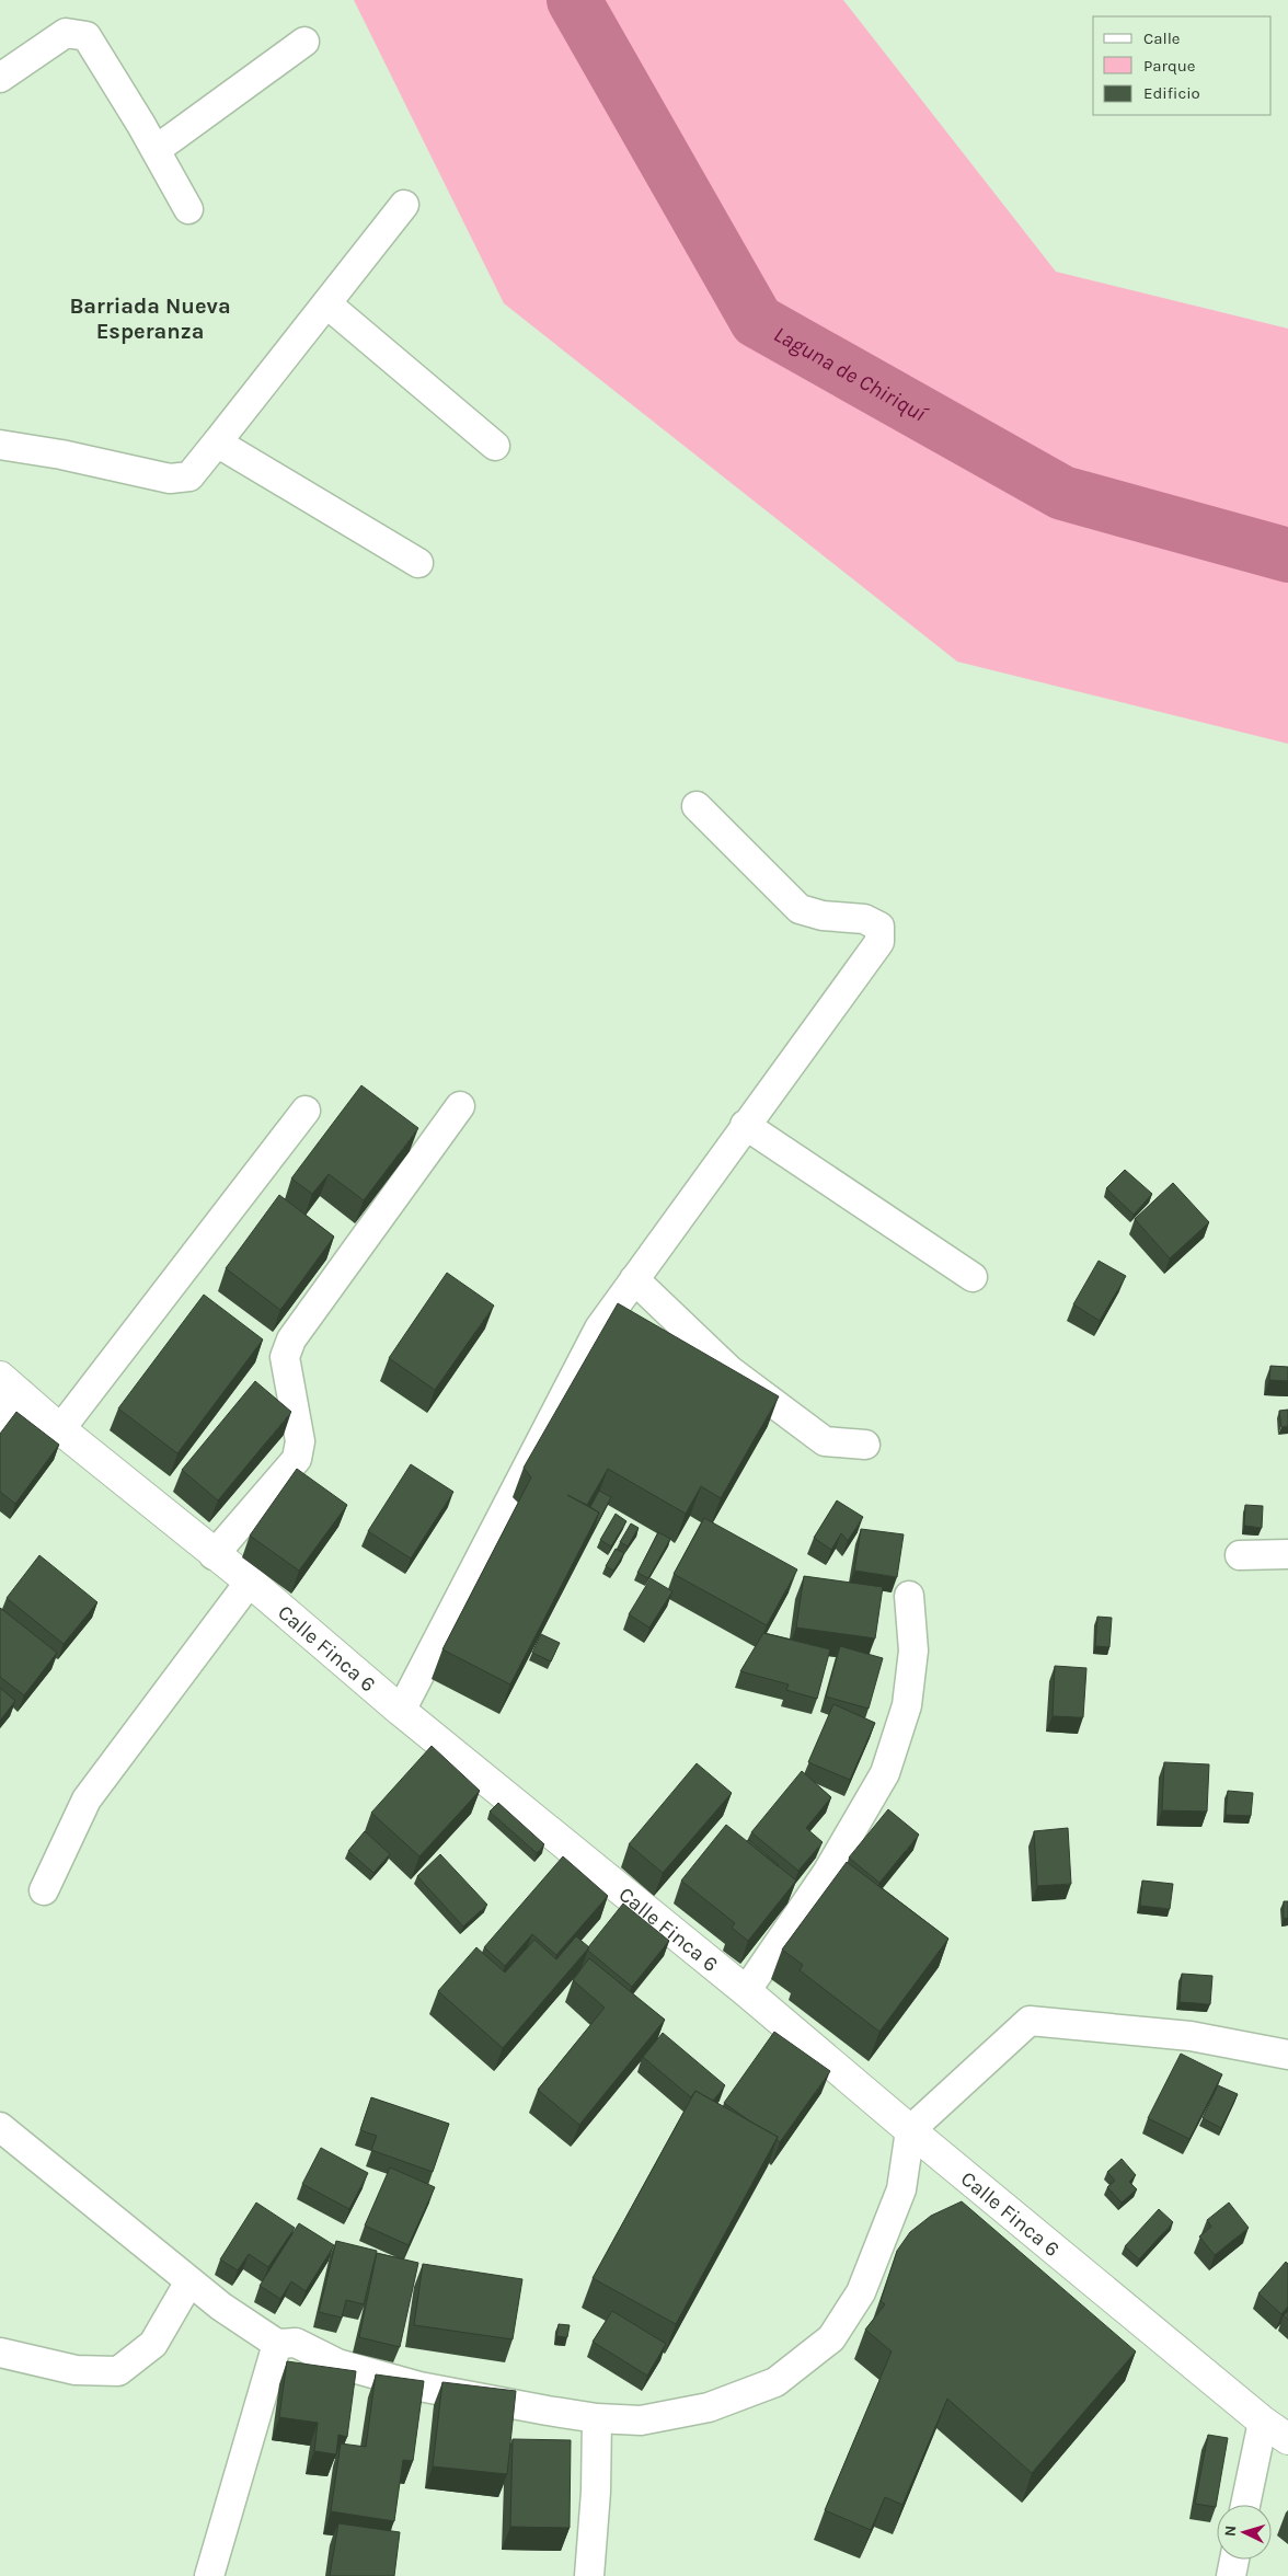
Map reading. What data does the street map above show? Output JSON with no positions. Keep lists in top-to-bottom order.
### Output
{
  "streets": {
    "street": ["Calle Finca 6"]
  },
  "districts": ["Barriada Nueva Esperanza"],
  "water": ["Laguna de Chiriquí"],
  "legend": ["Calle", "Parque", "Edificio"],
  "north": "left"
}
